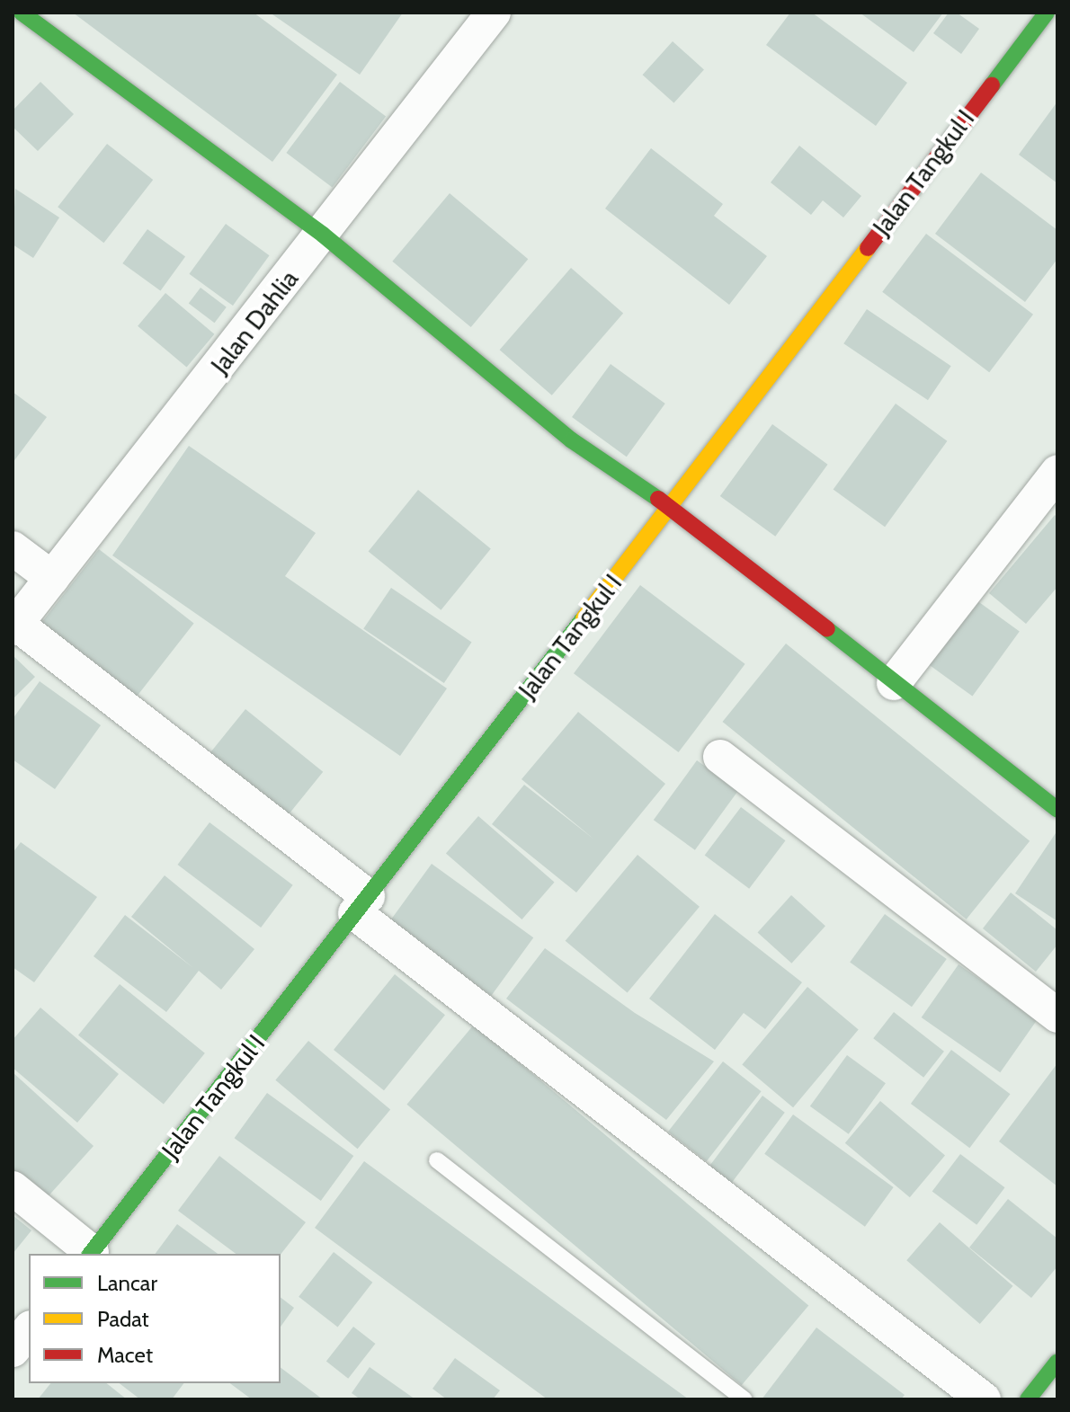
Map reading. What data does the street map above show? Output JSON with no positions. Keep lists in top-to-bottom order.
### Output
{
  "streets": {
    "street": ["Jalan Tangkul I", "Jalan Dahlia"]
  },
  "legend": ["Lancar", "Padat", "Macet"]
}
